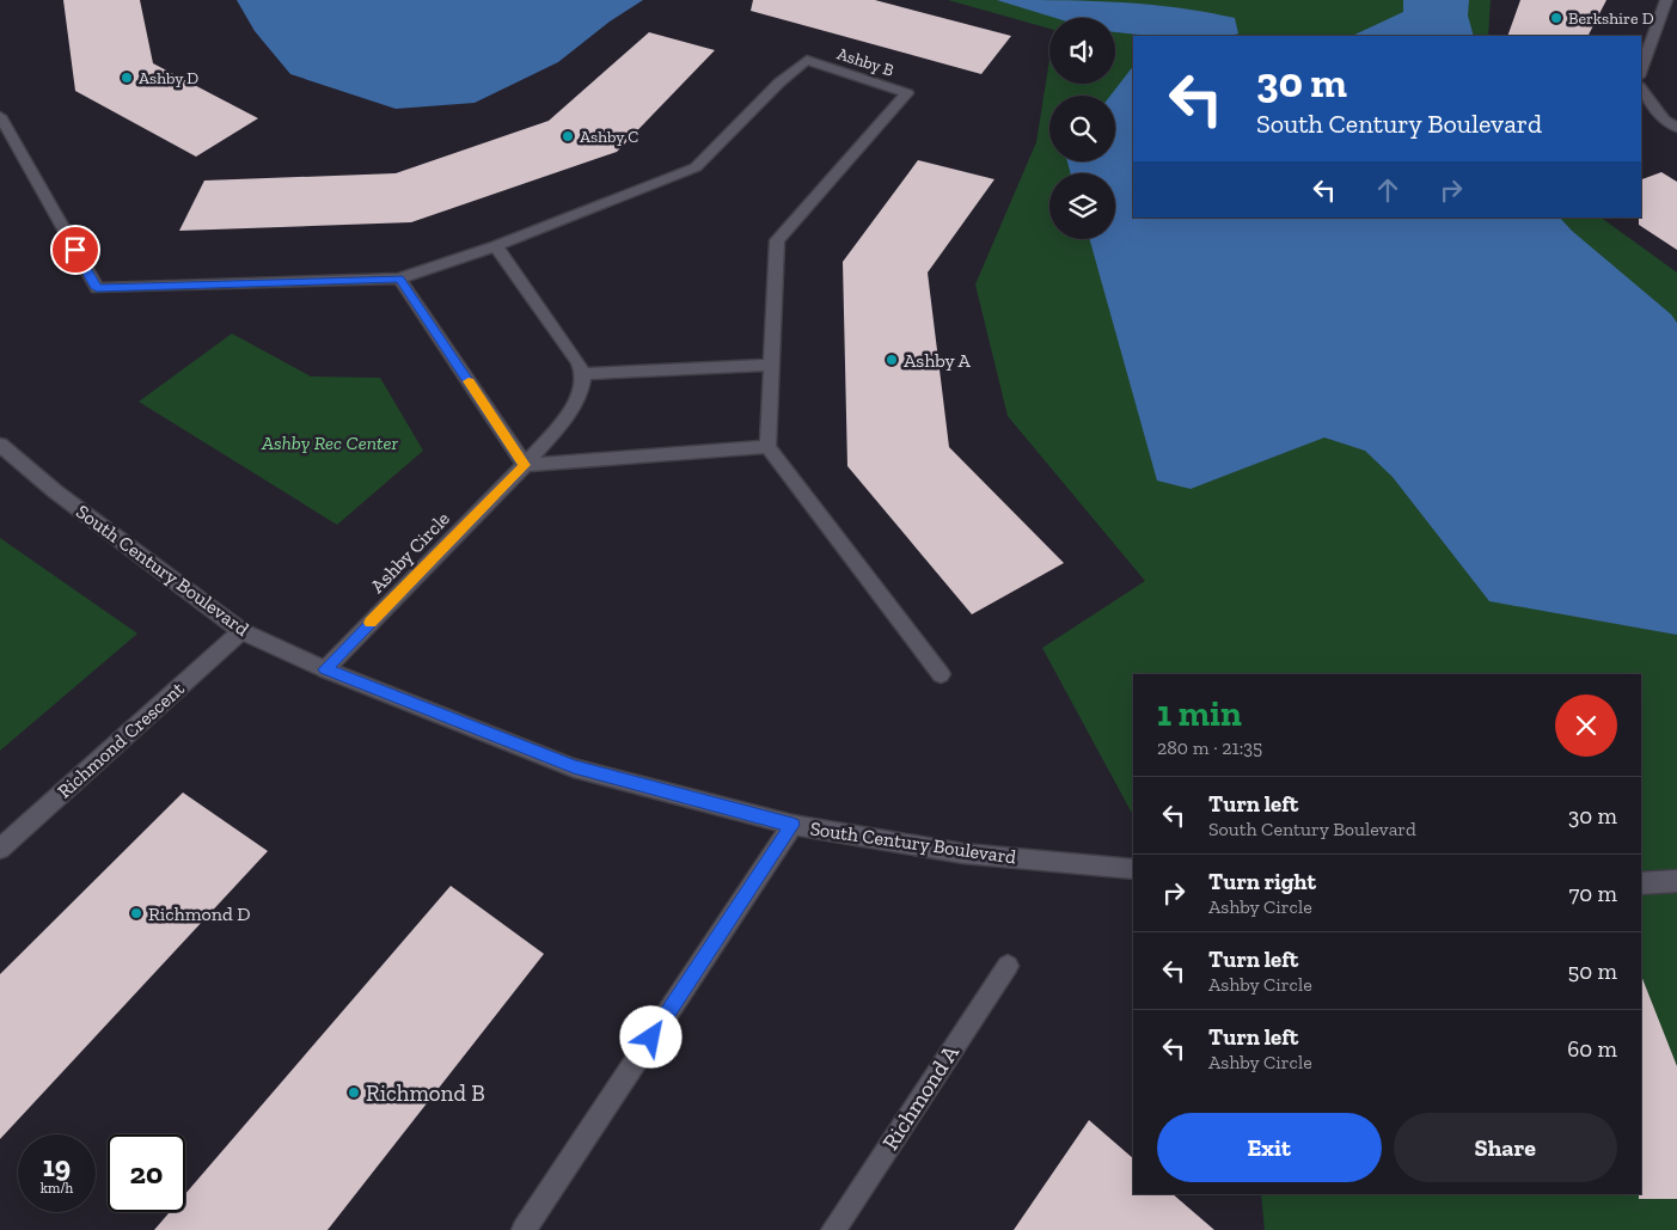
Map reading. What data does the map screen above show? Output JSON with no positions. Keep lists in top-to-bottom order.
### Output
{
  "streets": {
    "street": [
      "Ashby B",
      "Ashby Circle",
      "South Century Boulevard",
      "Richmond Crescent",
      "Richmond A"
    ]
  },
  "crossings": [
    ["Ashby Circle", "South Century Boulevard"],
    ["South Century Boulevard", "Richmond Crescent"]
  ],
  "parks": ["Ashby Rec Center"],
  "places": [
    "Berkshire D",
    "Ashby D",
    "Ashby C",
    "Ashby A",
    "Richmond D",
    "Richmond B"
  ],
  "page": {
    "turn": ["30 m", "South Century Boulevard"],
    "heading": ["1 min", "280 m · 21:35"],
    "list": [
      {
        "name": "Turn left",
        "note": "South Century Boulevard",
        "value": "30 m"
      },
      {
        "name": "Turn right",
        "note": "Ashby Circle",
        "value": "70 m"
      },
      {
        "name": "Turn left",
        "note": "Ashby Circle",
        "value": "50 m"
      },
      {
        "name": "Turn left",
        "note": "Ashby Circle",
        "value": "60 m"
      }
    ],
    "buttons": ["Exit", "Share"],
    "speed": "19 km/h",
    "limit": "20"
  }
}
